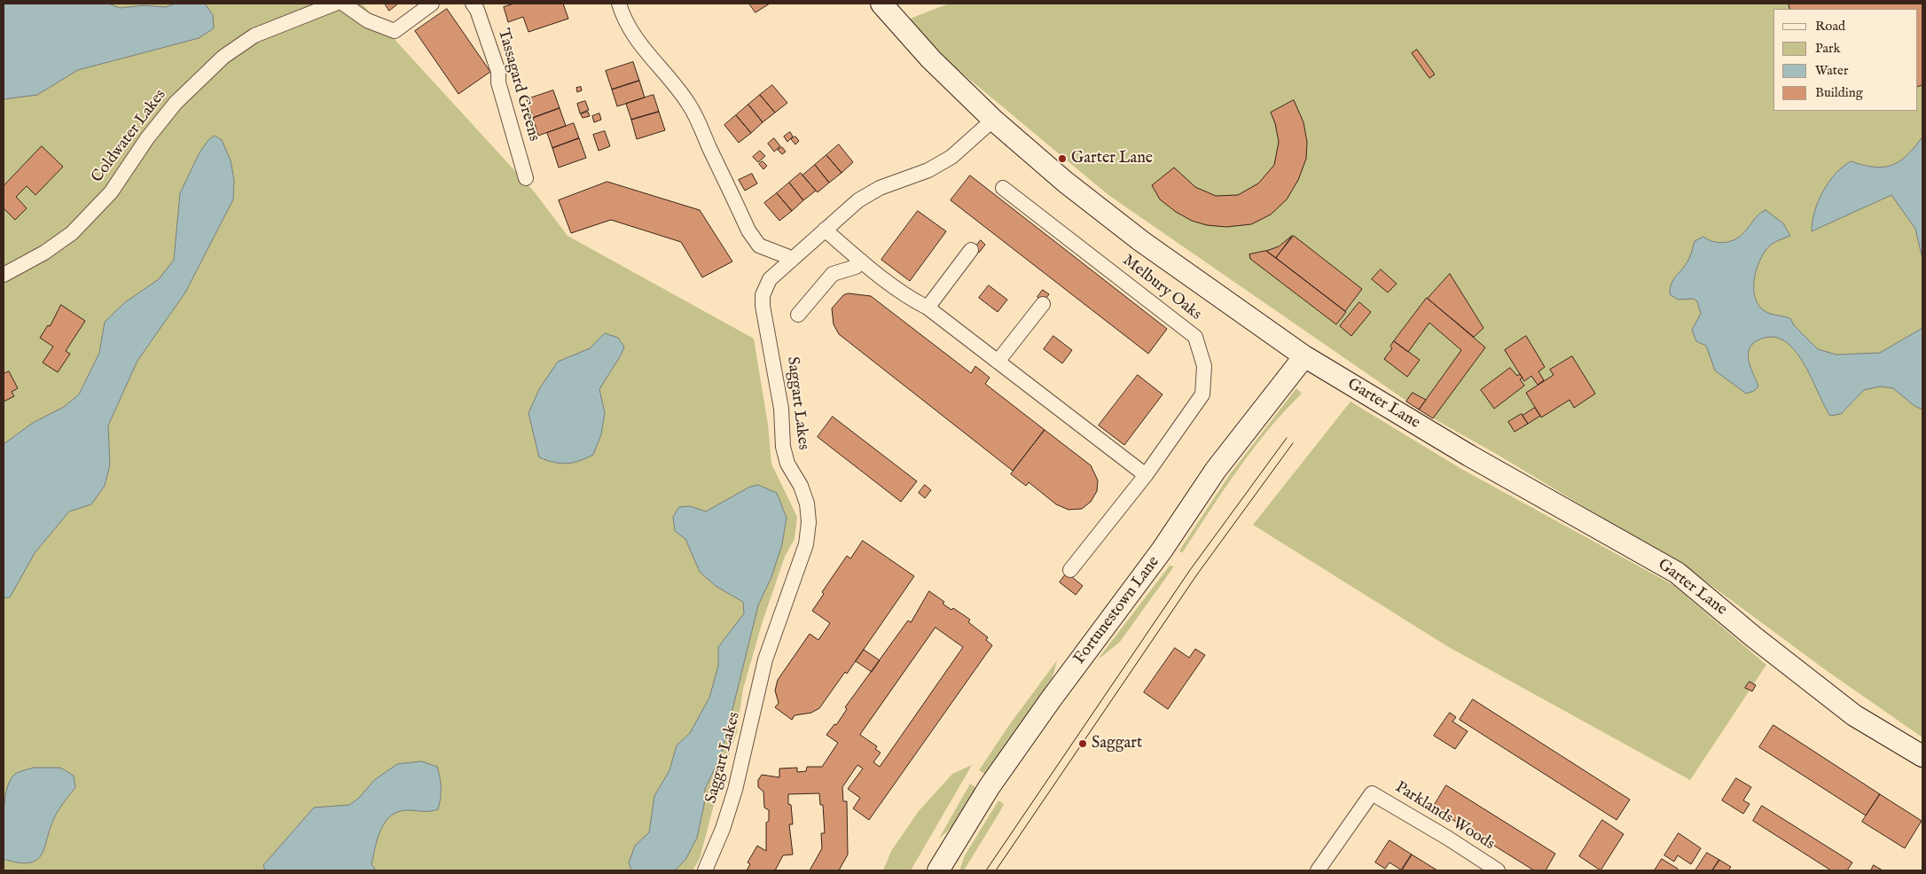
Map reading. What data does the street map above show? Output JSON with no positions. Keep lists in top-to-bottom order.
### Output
{
  "streets": {
    "street": [
      "Tassagard Greens",
      "Coldwater Lakes",
      "Melbury Oaks",
      "Saggart Lakes",
      "Garter Lane",
      "Fortunestown Lane",
      "Parklands Woods"
    ]
  },
  "crossings": [
    ["Saggart Lakes", "Garter Lane"],
    ["Garter Lane", "Fortunestown Lane"]
  ],
  "places": ["Garter Lane", "Saggart"],
  "legend": [
    "Road",
    "Park",
    "Water",
    "Building"
  ]
}
